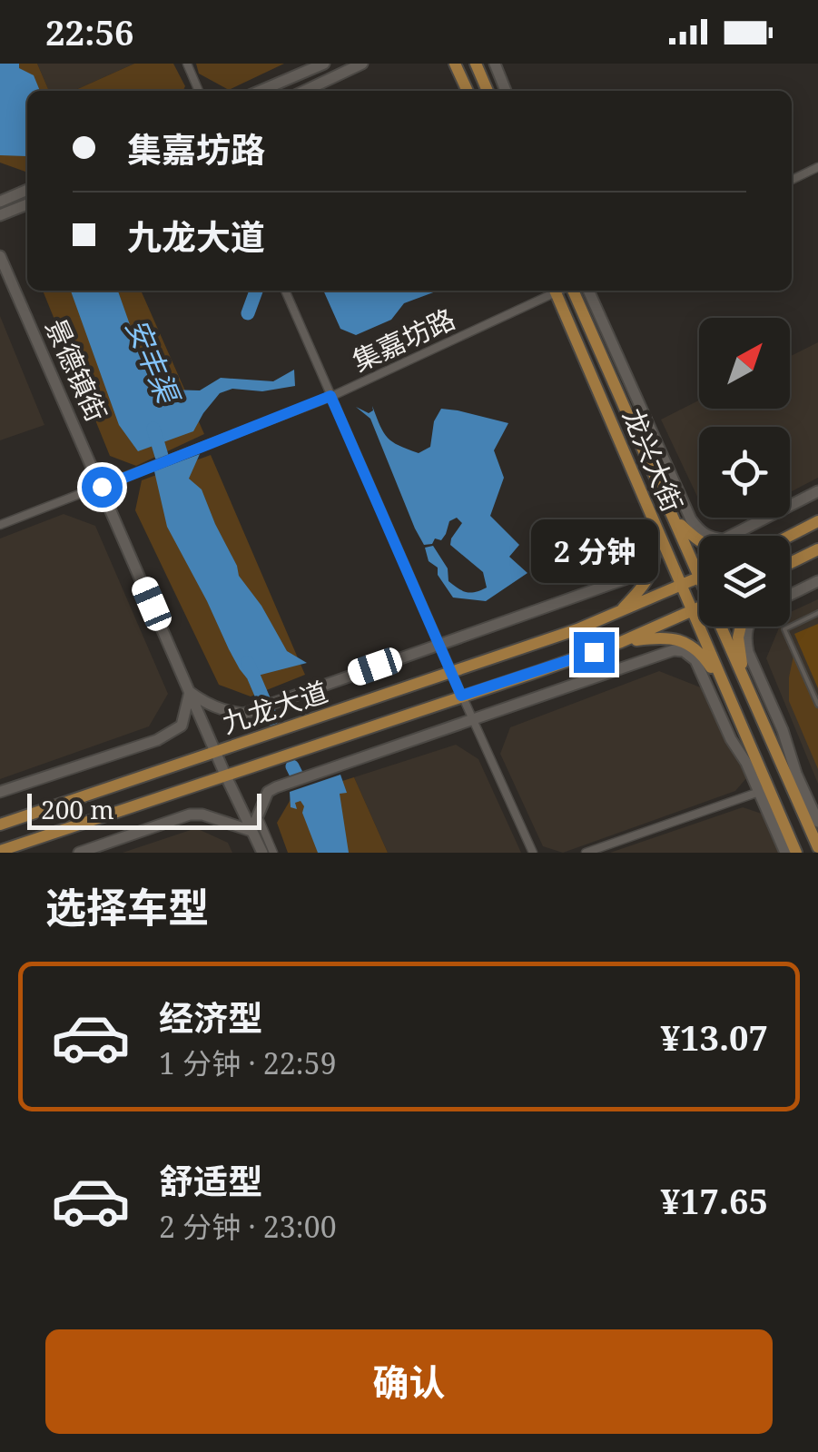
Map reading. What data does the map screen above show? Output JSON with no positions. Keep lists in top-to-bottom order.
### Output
{
  "streets": {
    "main road": ["景德镇街", "龙兴大街", "九龙大道"],
    "street": ["集嘉坊路"]
  },
  "crossings": [
    ["集嘉坊路", "景德镇街"],
    ["景德镇街", "九龙大道"],
    ["龙兴大街", "九龙大道"]
  ],
  "water": ["安丰渠"],
  "scale_bar": "200 m",
  "north": "top right",
  "page": {
    "status": "22:56",
    "banner": ["集嘉坊路", "九龙大道"],
    "bubble": "2 分钟",
    "scale": "200 m",
    "heading": "选择车型",
    "list": [
      {
        "name": "经济型",
        "note": "1 分钟 · 22:59",
        "value": "¥13.07"
      },
      {
        "name": "舒适型",
        "note": "2 分钟 · 23:00",
        "value": "¥17.65"
      }
    ],
    "buttons": "确认"
  }
}
